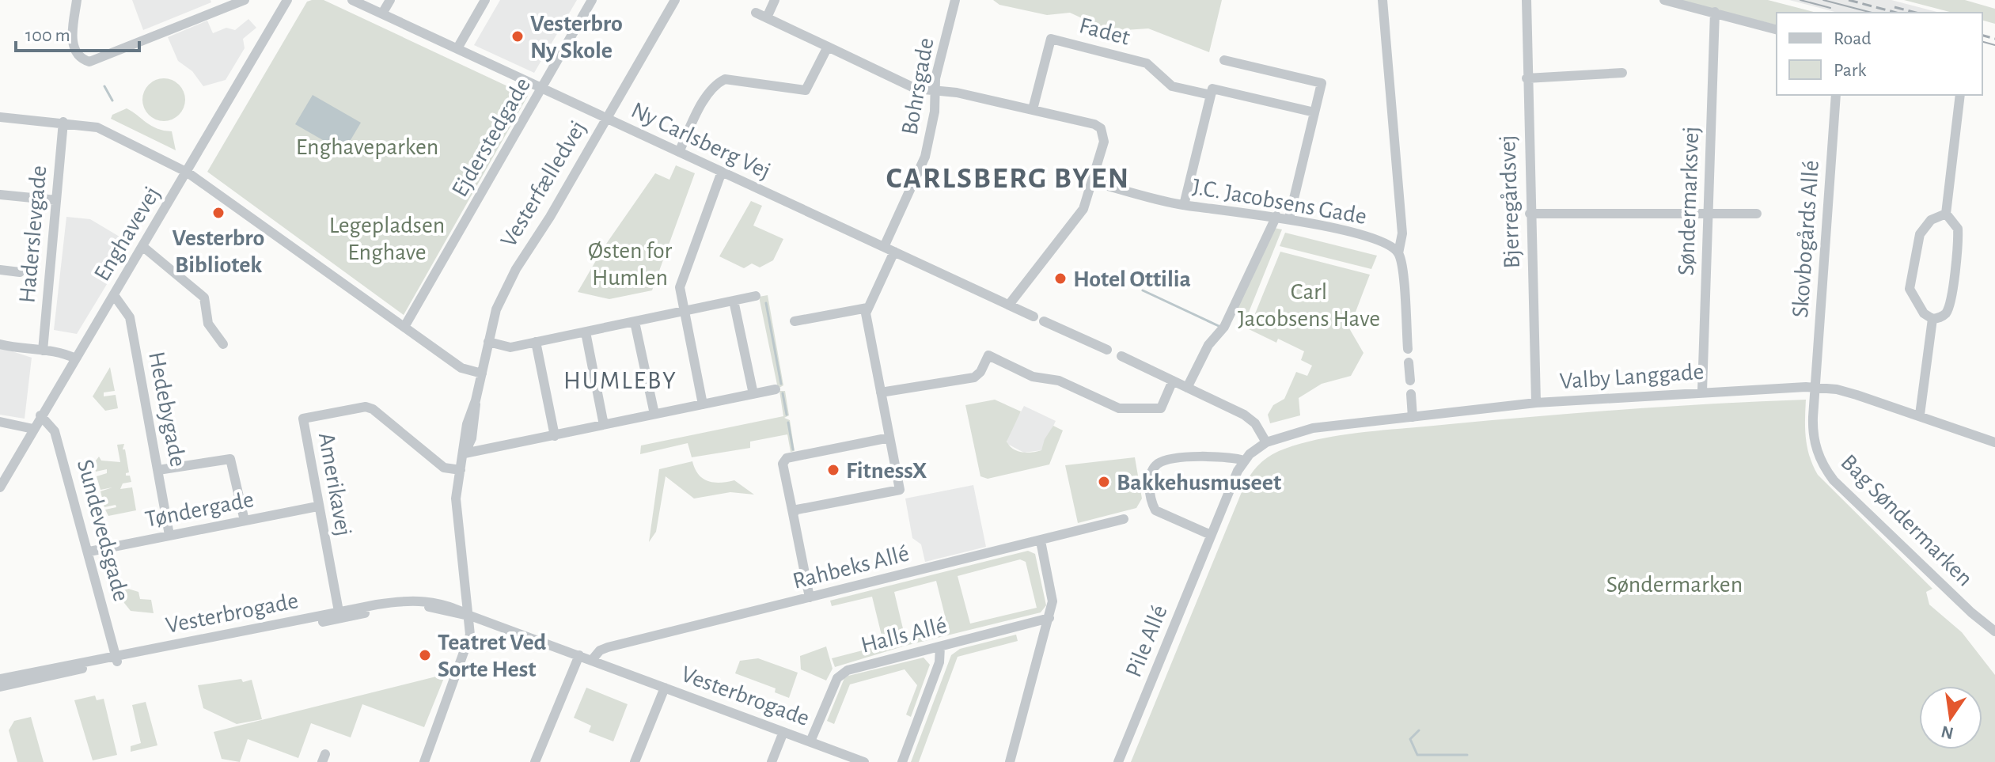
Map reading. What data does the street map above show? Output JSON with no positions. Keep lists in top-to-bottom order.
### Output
{
  "streets": {
    "street": [
      "Fadet",
      "Bohrsgade",
      "Ejderstedgade",
      "Ny Carlsberg Vej",
      "Vesterfælledvej",
      "J.C. Jacobsens Gade",
      "Søndermarksvej",
      "Bjerregårdsvej",
      "Enghavevej",
      "Haderslevgade",
      "Skovbogårds Allé",
      "Valby Langgade",
      "Hedebygade",
      "Amerikavej",
      "Tøndergade",
      "Bag Søndermarken",
      "Sundevedsgade",
      "Rahbeks Allé",
      "Vesterbrogade",
      "Halls Allé",
      "Pile Allé"
    ]
  },
  "crossings": [
    ["Bohrsgade", "Ny Carlsberg Vej"],
    ["Ejderstedgade", "Ny Carlsberg Vej"],
    ["Ny Carlsberg Vej", "Vesterfælledvej"],
    ["Vesterfælledvej", "Amerikavej"],
    ["Vesterfælledvej", "Vesterbrogade"],
    ["Søndermarksvej", "Valby Langgade"],
    ["Bjerregårdsvej", "Valby Langgade"],
    ["Enghavevej", "Hedebygade"],
    ["Enghavevej", "Sundevedsgade"],
    ["Skovbogårds Allé", "Valby Langgade"],
    ["Skovbogårds Allé", "Bag Søndermarken"],
    ["Valby Langgade", "Bag Søndermarken"],
    ["Valby Langgade", "Pile Allé"],
    ["Hedebygade", "Tøndergade"],
    ["Amerikavej", "Tøndergade"],
    ["Amerikavej", "Vesterbrogade"],
    ["Tøndergade", "Sundevedsgade"],
    ["Sundevedsgade", "Vesterbrogade"],
    ["Rahbeks Allé", "Vesterbrogade"],
    ["Vesterbrogade", "Halls Allé"]
  ],
  "districts": ["CARLSBERG BYEN", "HUMLEBY"],
  "parks": [
    "Enghaveparken",
    "Legepladsen Enghave",
    "Østen for Humlen",
    "Carl Jacobsens Have",
    "Søndermarken"
  ],
  "places": [
    "Vesterbro Ny Skole",
    "Vesterbro Bibliotek",
    "Hotel Ottilia",
    "FitnessX",
    "Bakkehusmuseet",
    "Teatret Ved Sorte Hest"
  ],
  "legend": ["Road", "Park"],
  "scale_bar": "100 m",
  "north": "bottom"
}
